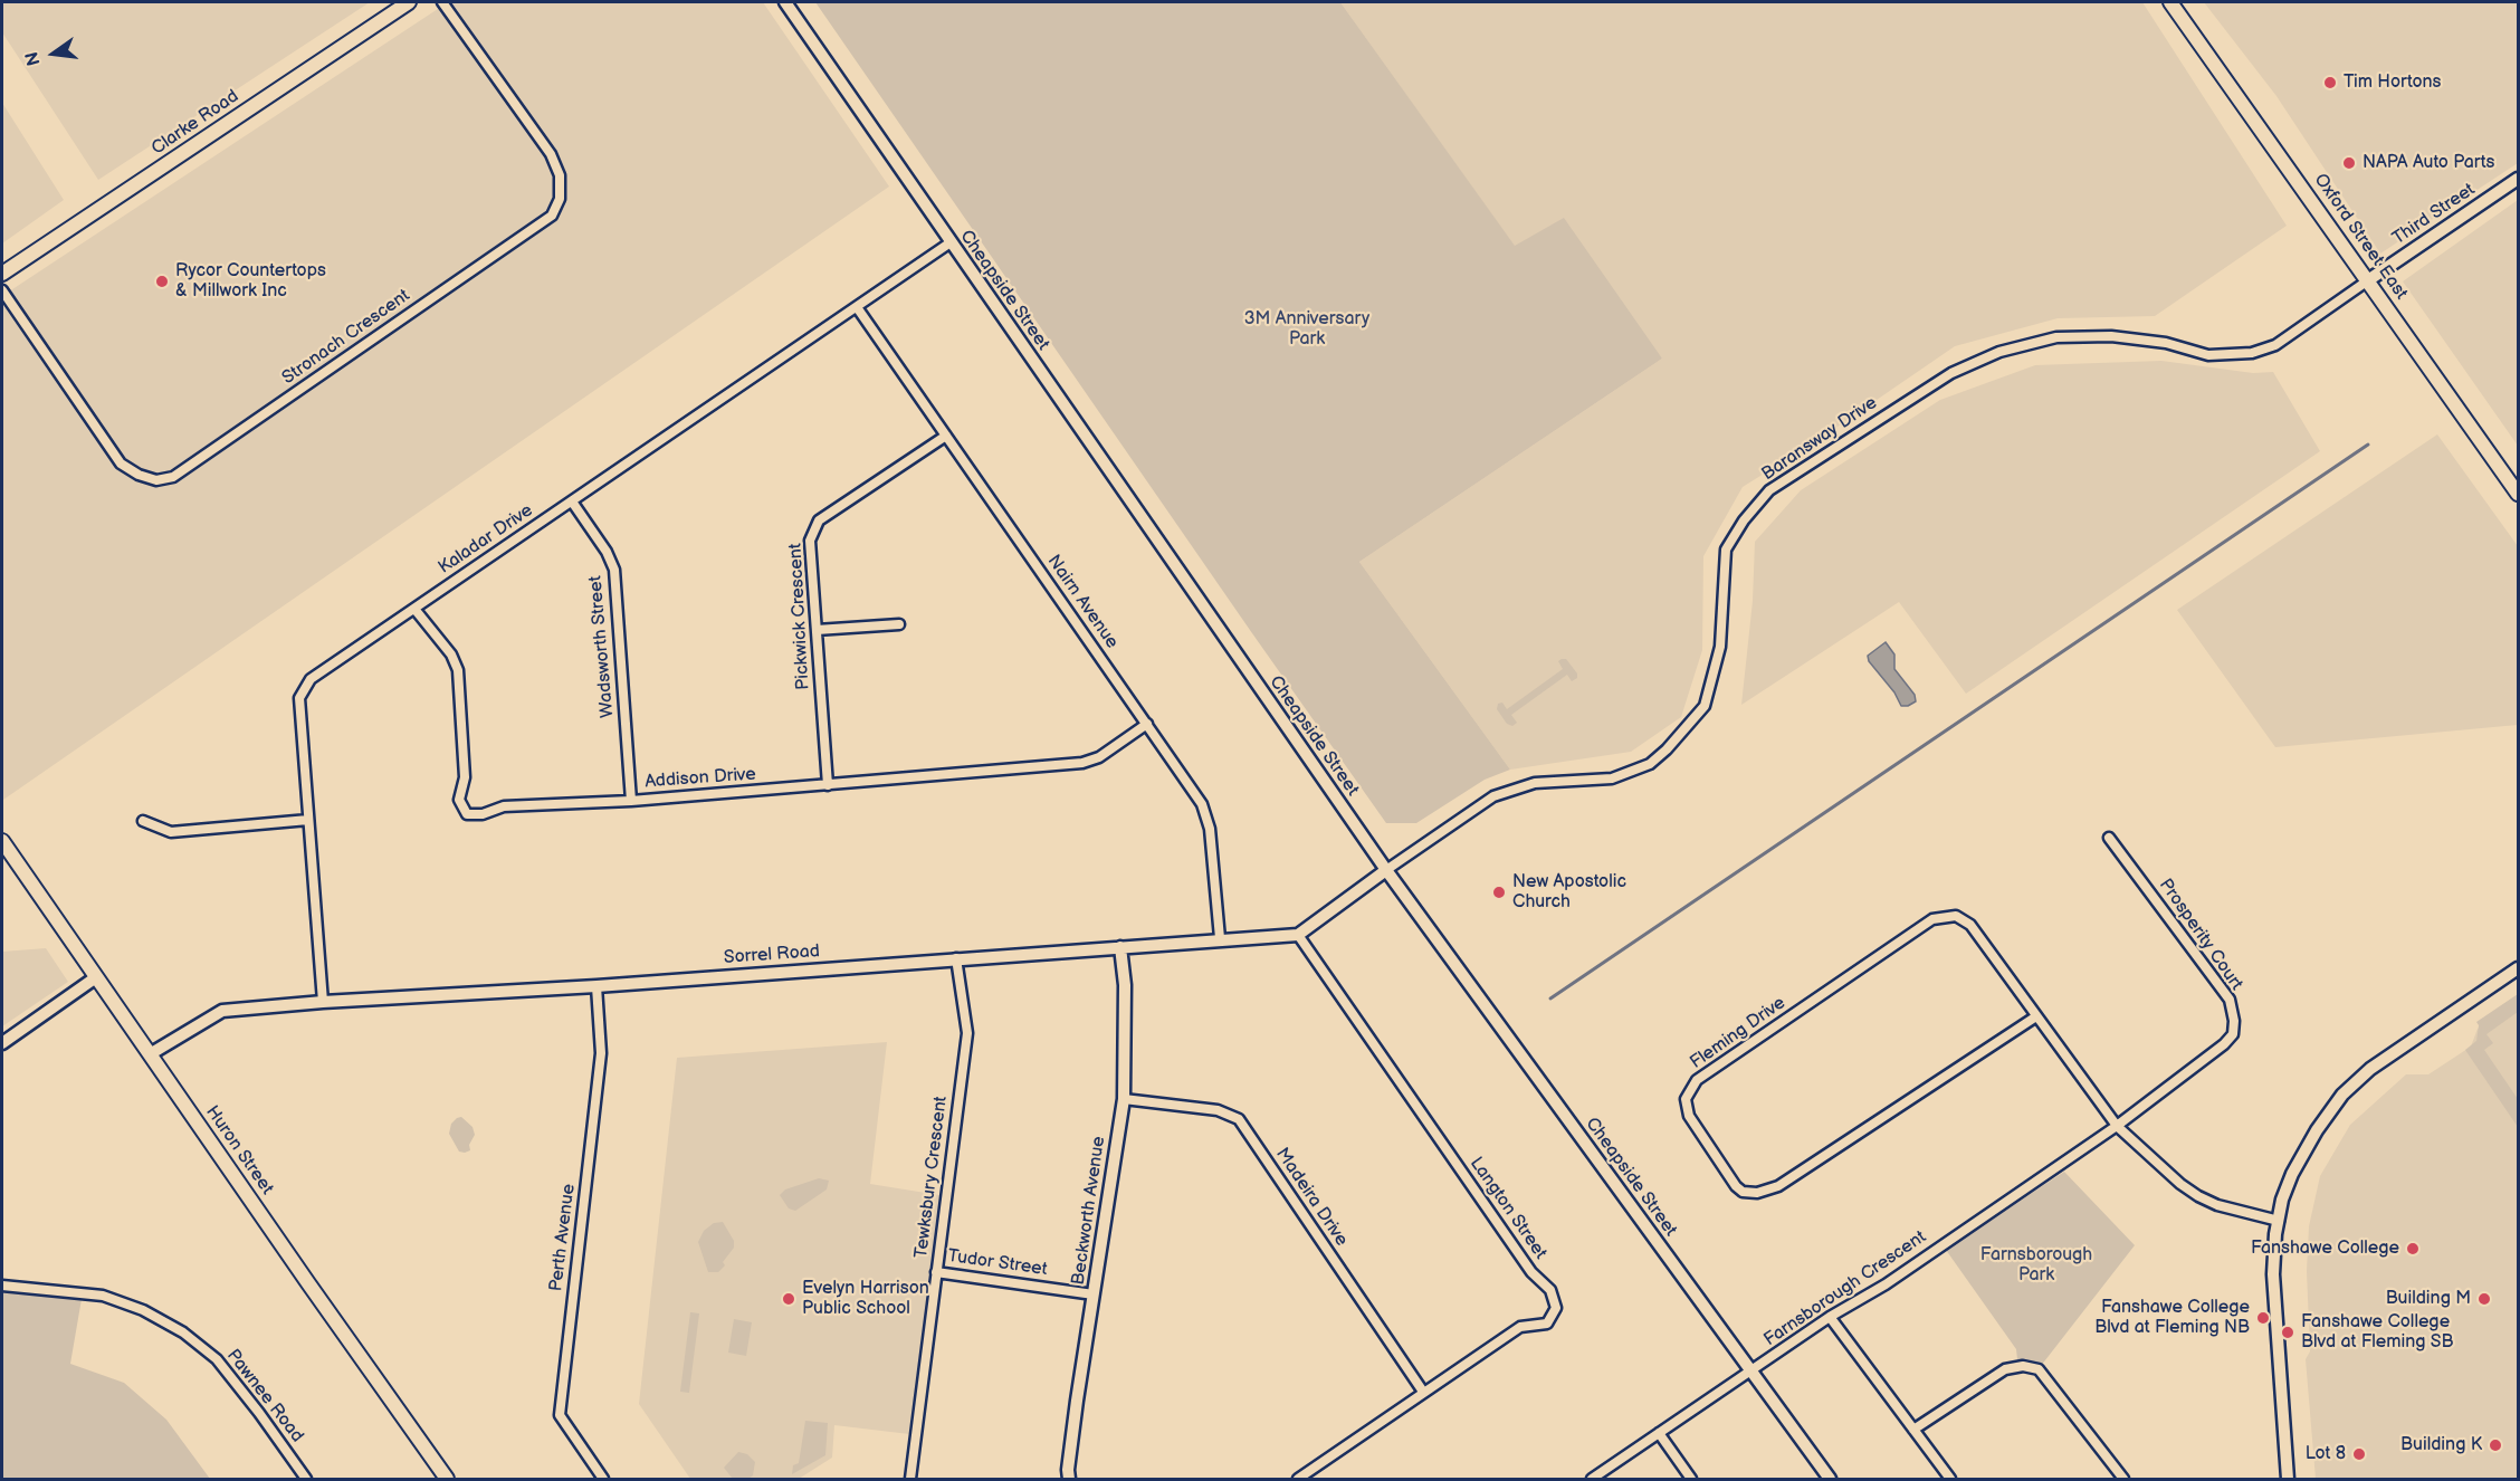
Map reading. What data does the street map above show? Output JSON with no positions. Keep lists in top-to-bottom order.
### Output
{
  "streets": {
    "main road": ["Clarke Road", "Oxford Street East", "Huron Street"],
    "street": [
      "Third Street",
      "Cheapside Street",
      "Stronach Crescent",
      "Baransway Drive",
      "Kaladar Drive",
      "Nairn Avenue",
      "Pickwick Crescent",
      "Wadsworth Street",
      "Addison Drive",
      "Prosperity Court",
      "Sorrel Road",
      "Fleming Drive",
      "Tewksbury Crescent",
      "Madeira Drive",
      "Langton Street",
      "Beckworth Avenue",
      "Perth Avenue",
      "Tudor Street",
      "Farnsborough Crescent",
      "Pawnee Road"
    ]
  },
  "crossings": [
    ["Third Street", "Oxford Street East"],
    ["Third Street", "Baransway Drive"],
    ["Oxford Street East", "Baransway Drive"],
    ["Cheapside Street", "Baransway Drive"],
    ["Cheapside Street", "Kaladar Drive"],
    ["Cheapside Street", "Farnsborough Crescent"],
    ["Kaladar Drive", "Nairn Avenue"],
    ["Kaladar Drive", "Wadsworth Street"],
    ["Kaladar Drive", "Addison Drive"],
    ["Kaladar Drive", "Sorrel Road"],
    ["Nairn Avenue", "Pickwick Crescent"],
    ["Nairn Avenue", "Addison Drive"],
    ["Nairn Avenue", "Sorrel Road"],
    ["Pickwick Crescent", "Addison Drive"],
    ["Wadsworth Street", "Addison Drive"],
    ["Prosperity Court", "Fleming Drive"],
    ["Prosperity Court", "Farnsborough Crescent"],
    ["Sorrel Road", "Huron Street"],
    ["Sorrel Road", "Tewksbury Crescent"],
    ["Sorrel Road", "Langton Street"],
    ["Sorrel Road", "Beckworth Avenue"],
    ["Sorrel Road", "Perth Avenue"],
    ["Fleming Drive", "Farnsborough Crescent"],
    ["Tewksbury Crescent", "Tudor Street"],
    ["Madeira Drive", "Langton Street"],
    ["Madeira Drive", "Beckworth Avenue"],
    ["Beckworth Avenue", "Tudor Street"]
  ],
  "parks": ["3M Anniversary Park", "Farnsborough Park"],
  "places": [
    "Tim Hortons",
    "NAPA Auto Parts",
    "Rycor Countertops & Millwork Inc",
    "New Apostolic Church",
    "Fanshawe College",
    "Evelyn Harrison Public School",
    "Building M",
    "Fanshawe College Blvd at Fleming NB",
    "Fanshawe College Blvd at Fleming SB",
    "Building K",
    "Lot 8"
  ],
  "north": "left"
}
